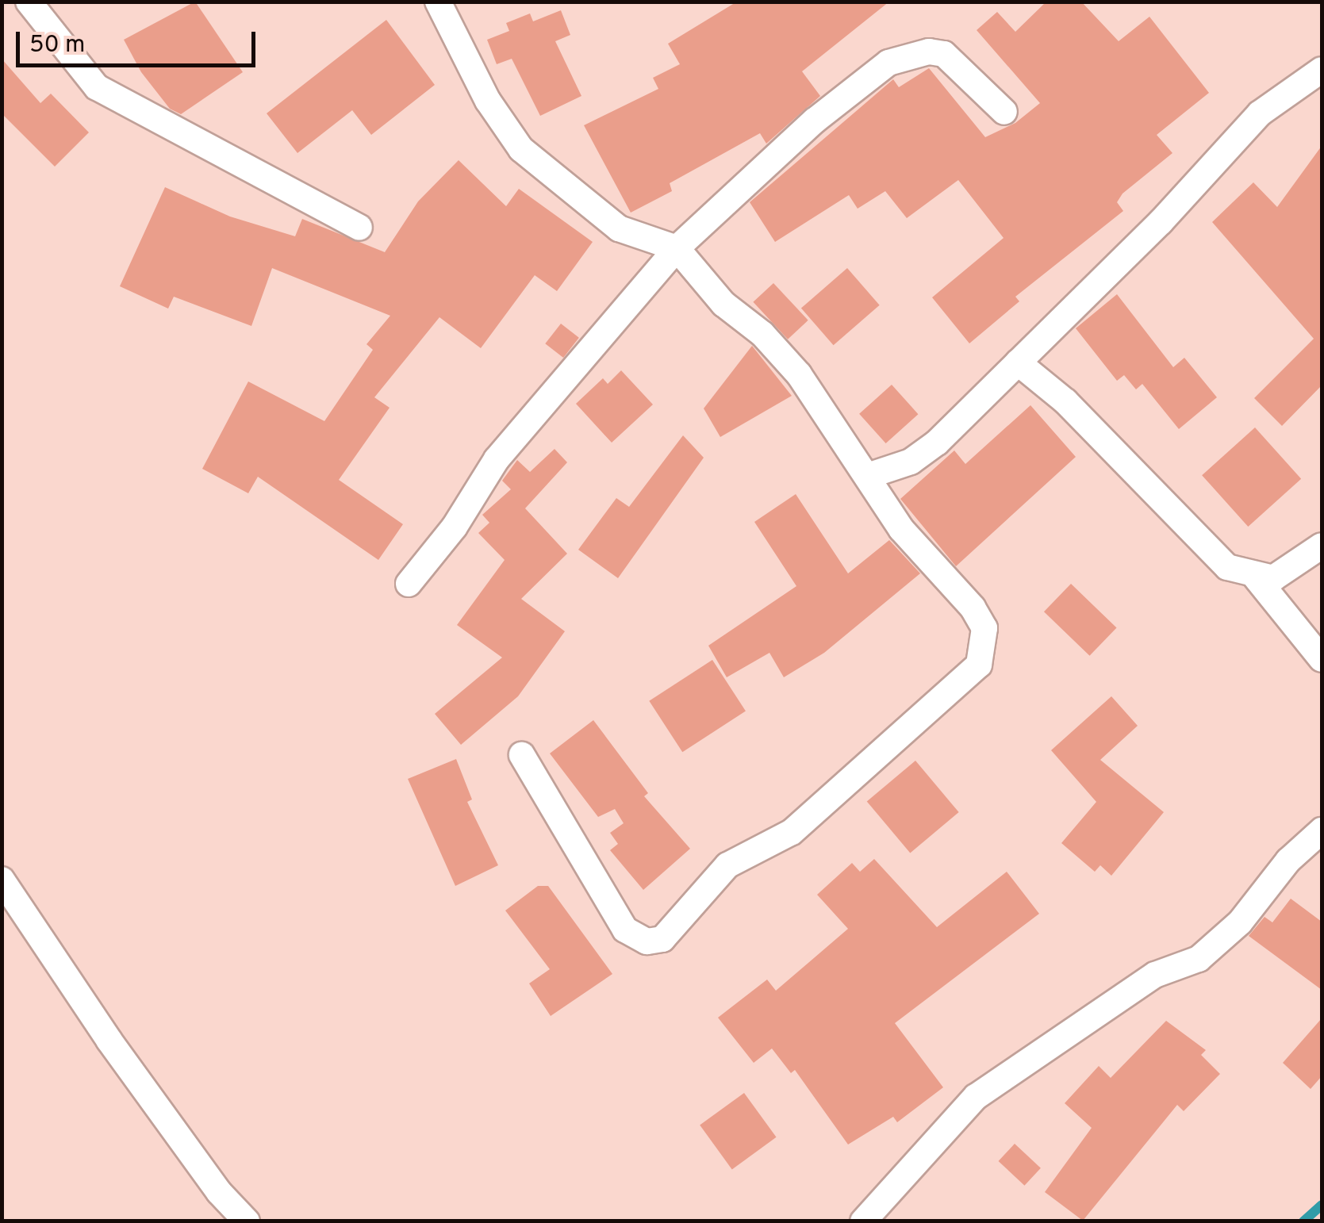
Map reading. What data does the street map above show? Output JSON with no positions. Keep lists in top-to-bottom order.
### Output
{
  "scale_bar": "50 m"
}
